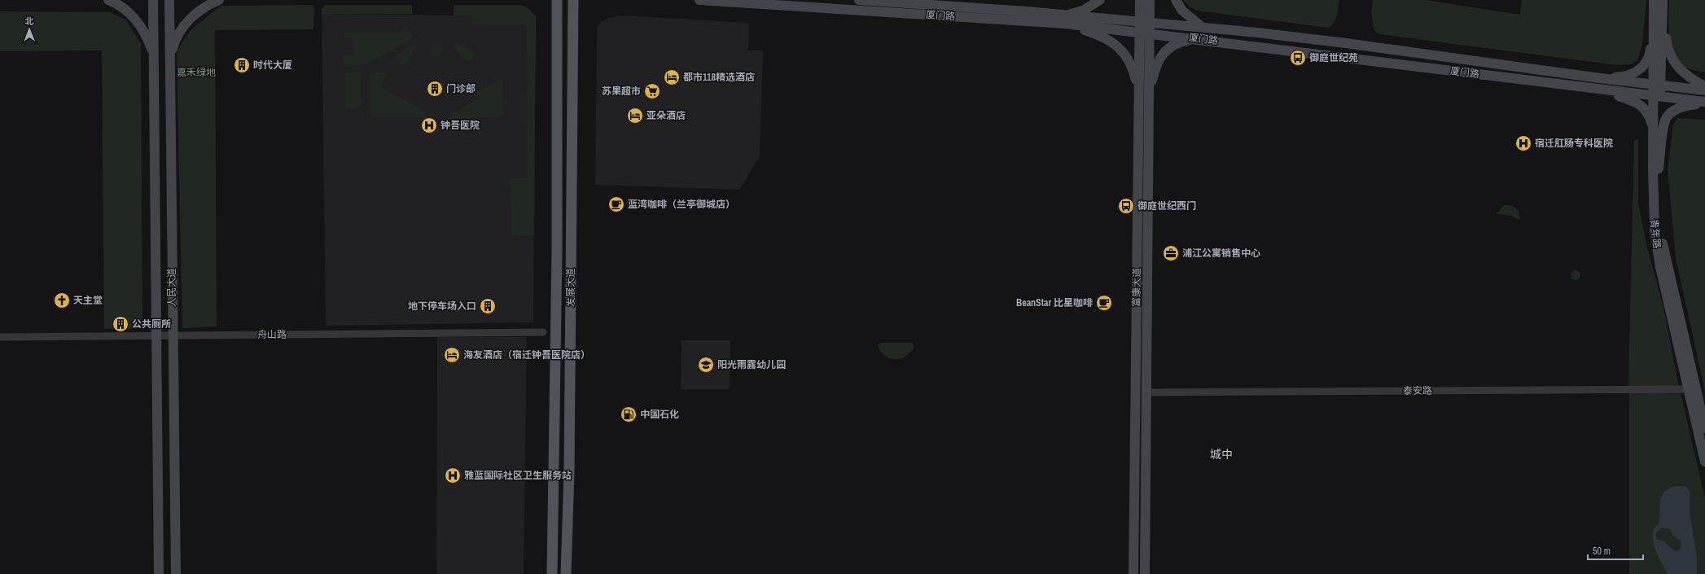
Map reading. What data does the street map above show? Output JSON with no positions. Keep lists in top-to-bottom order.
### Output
{
  "streets": {
    "main road": ["发展大道"],
    "street": [
      "厦门路",
      "青年路",
      "人民大道",
      "富康大道",
      "舟山路",
      "泰安路"
    ]
  },
  "crossings": [
    ["厦门路", "青年路"],
    ["厦门路", "富康大道"],
    ["青年路", "泰安路"],
    ["人民大道", "舟山路"],
    ["富康大道", "泰安路"]
  ],
  "districts": ["城中"],
  "parks": ["嘉禾绿地"],
  "places": {
    "bus stop": ["御庭世纪苑", "御庭世纪西门"],
    "building": [
      "时代大厦",
      "门诊部",
      "地下停车场入口",
      "公共厕所"
    ],
    "hotel": ["都市118精选酒店", "亚朵酒店", "海友酒店（宿迁钟吾医院店）"],
    "supermarket": ["苏果超市"],
    "hospital": ["钟吾医院", "宿迁肛肠专科医院", "雅蓝国际社区卫生服务站"],
    "cafe": ["蓝湾咖啡（兰亭御城店）", "BeanStar 比星咖啡"],
    "office": ["浦江公寓销售中心"],
    "church": ["天主堂"],
    "school or university": ["阳光雨露幼儿园"],
    "fuel station": ["中国石化"]
  },
  "scale_bar": "50 m",
  "north": "top"
}
